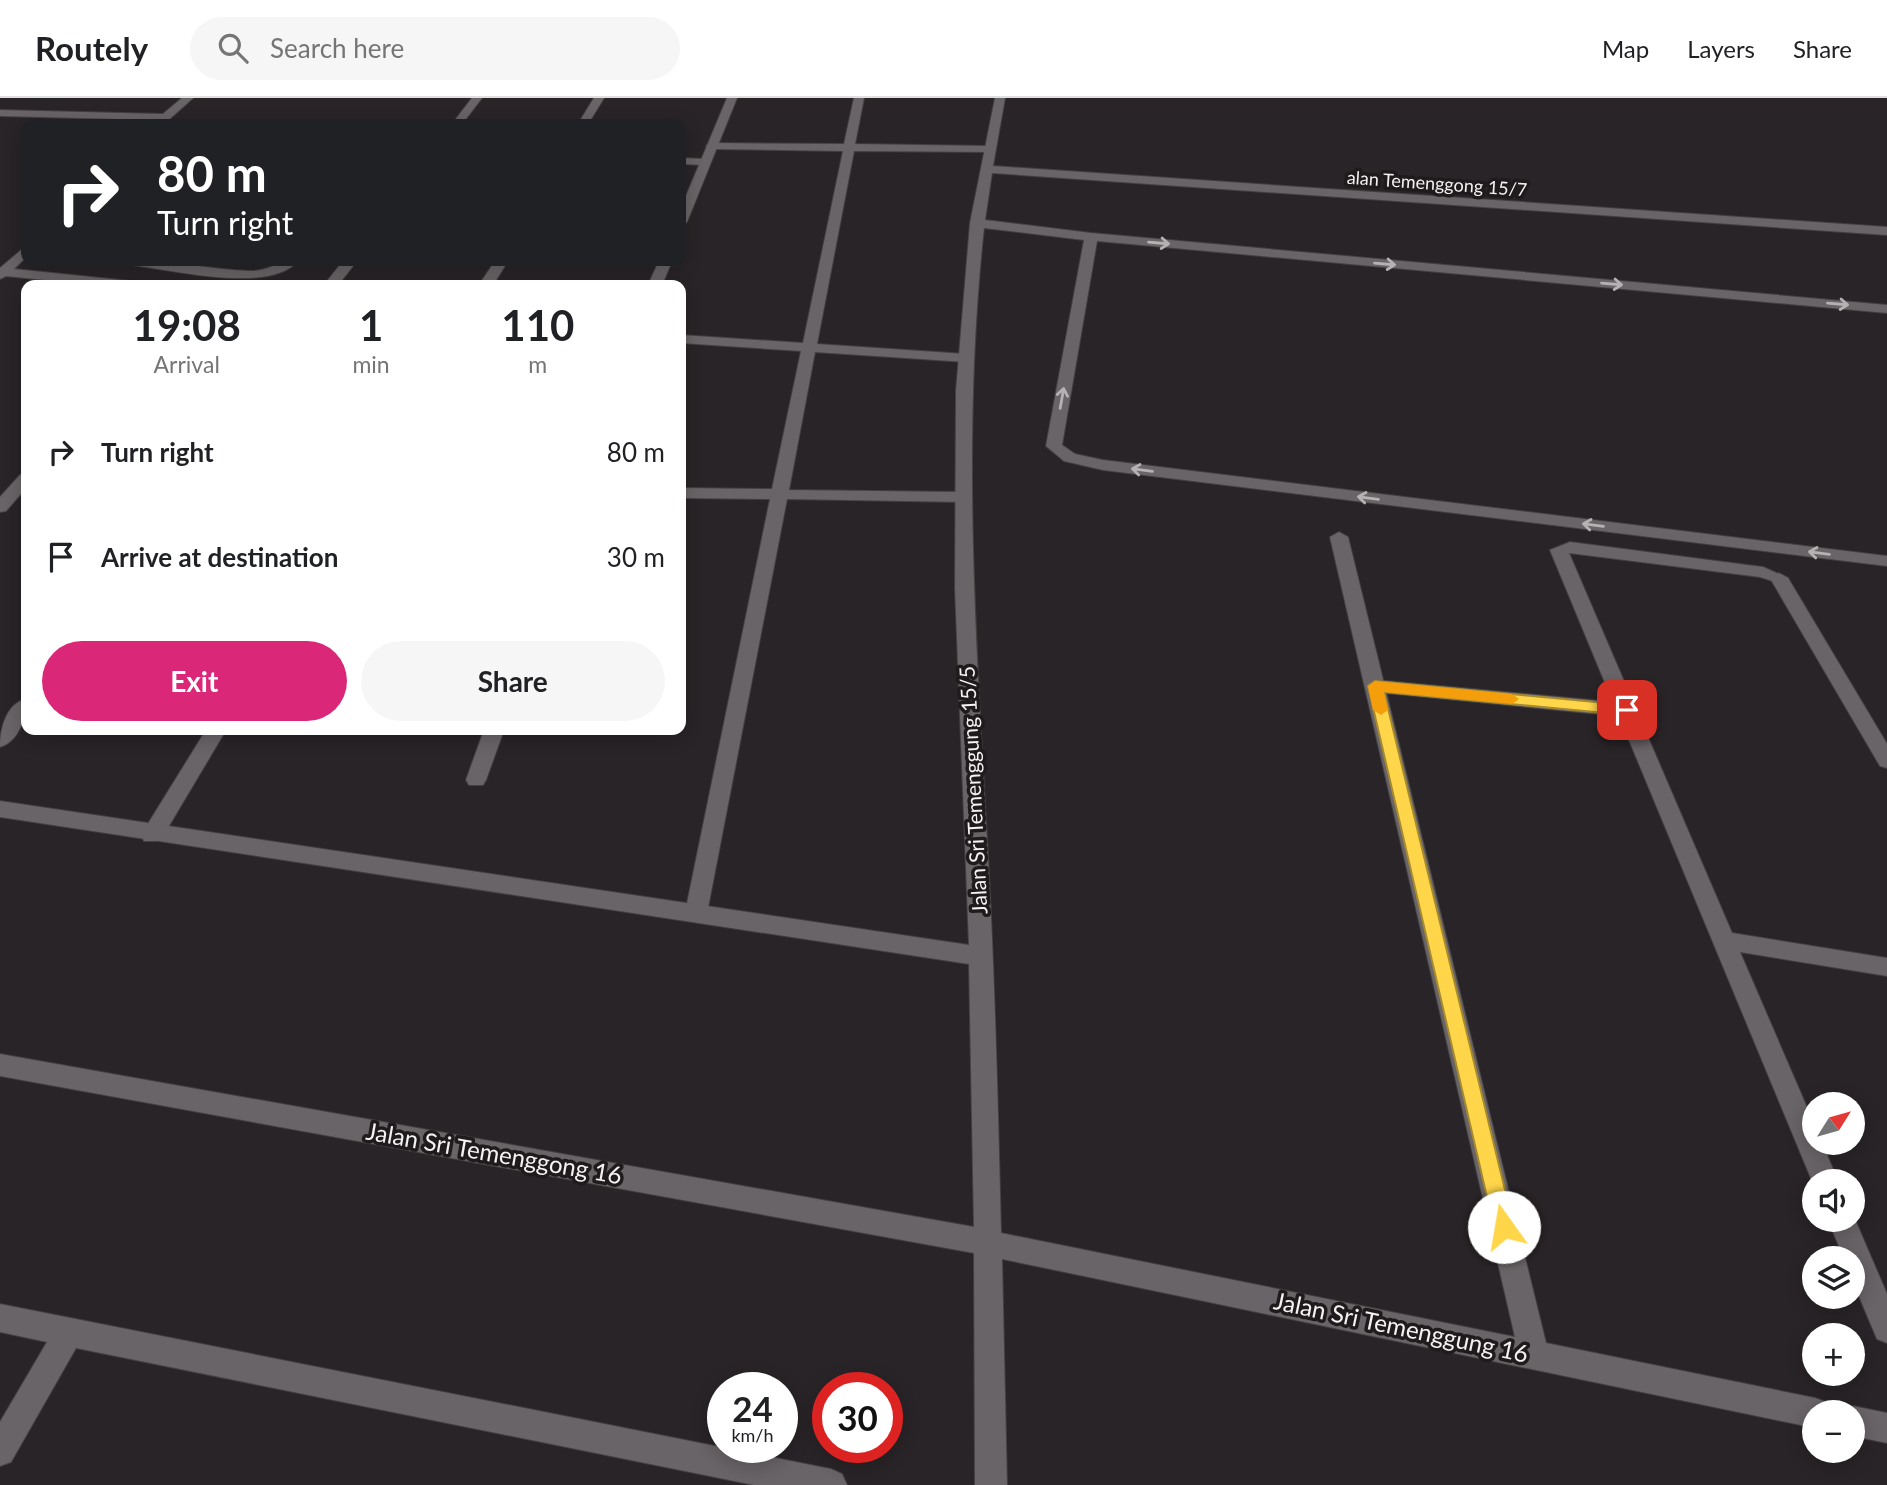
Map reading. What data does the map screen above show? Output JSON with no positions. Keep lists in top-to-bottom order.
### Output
{
  "streets": {
    "street": [
      "alan Temenggong 15/7",
      "Jalan Sri Temenggung 15/5",
      "Jalan Sri Temenggong 16",
      "Jalan Sri Temenggung 16"
    ]
  },
  "crossings": [
    ["alan Temenggong 15/7", "Jalan Sri Temenggung 15/5"],
    ["Jalan Sri Temenggung 15/5", "Jalan Sri Temenggong 16"],
    ["Jalan Sri Temenggung 15/5", "Jalan Sri Temenggung 16"],
    ["Jalan Sri Temenggong 16", "Jalan Sri Temenggung 16"]
  ],
  "north": "top right",
  "page": {
    "header": "Routely",
    "search": "Search here",
    "nav": ["Map", "Layers", "Share"],
    "turn": ["80 m", "Turn right"],
    "eta": [
      "19:08",
      "Arrival",
      "1",
      "min",
      "110",
      "m"
    ],
    "list": [
      {
        "name": "Turn right",
        "value": "80 m"
      },
      {
        "name": "Arrive at destination",
        "value": "30 m"
      }
    ],
    "buttons": ["Exit", "Share"],
    "map_buttons": ["+", "−"],
    "speed": "24 km/h",
    "limit": "30"
  }
}
